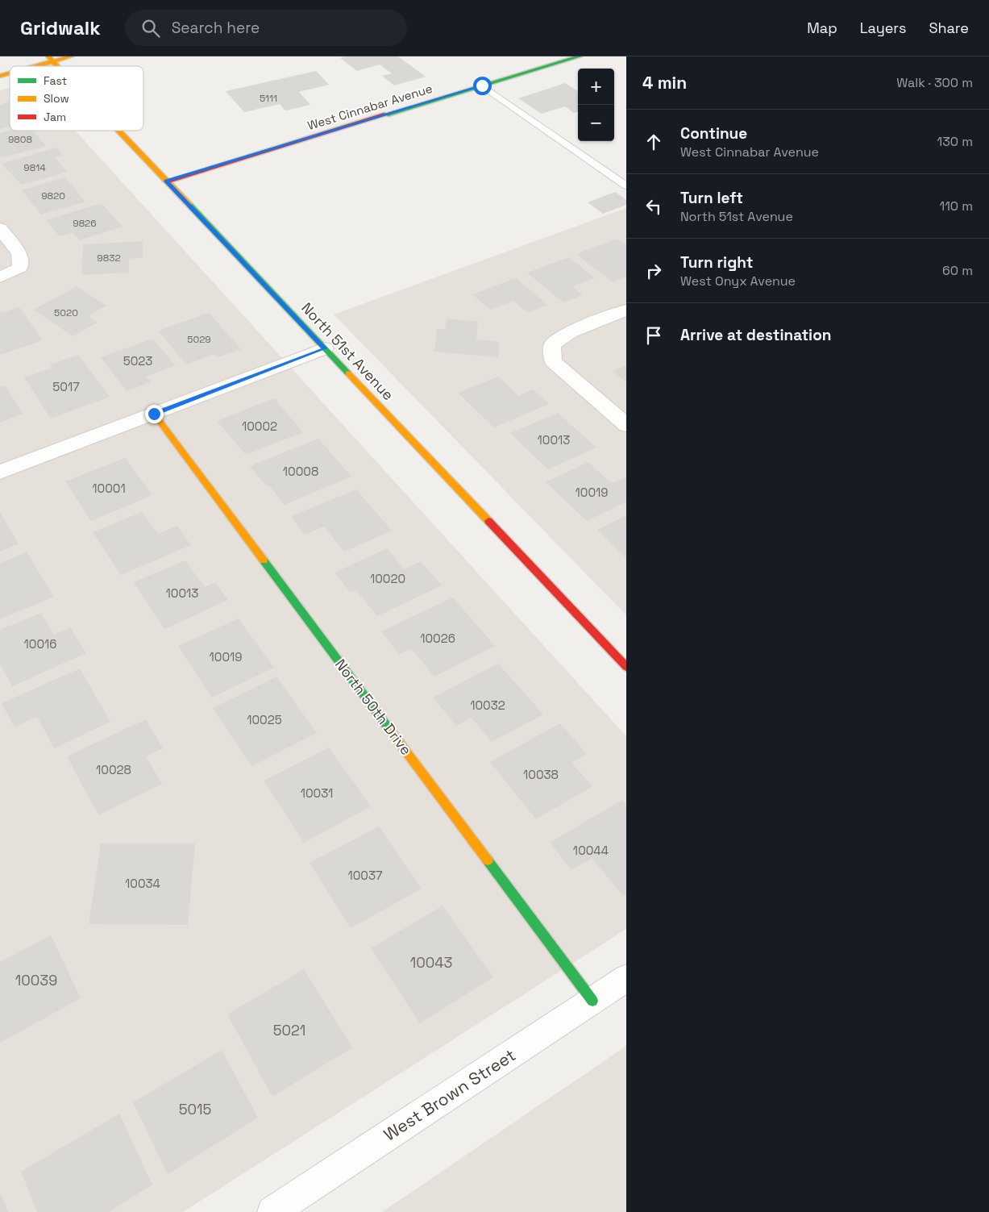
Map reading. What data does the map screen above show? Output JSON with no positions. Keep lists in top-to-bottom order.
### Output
{
  "streets": {
    "street": [
      "West Cinnabar Avenue",
      "North 51st Avenue",
      "North 50th Drive",
      "West Brown Street"
    ]
  },
  "crossings": [
    ["West Cinnabar Avenue", "North 51st Avenue"],
    ["North 50th Drive", "West Brown Street"]
  ],
  "house_numbers": [
    "5111",
    "9808",
    "9814",
    "9820",
    "9826",
    "9832",
    "5020",
    "5029",
    "5023",
    "5017",
    "10002",
    "10013",
    "10008",
    "10001",
    "10019",
    "10020",
    "10013",
    "10026",
    "10016",
    "10019",
    "10032",
    "10025",
    "10028",
    "10038",
    "10031",
    "10044",
    "10037",
    "10034",
    "10043",
    "10039",
    "5021",
    "5015"
  ],
  "legend": ["Fast", "Slow", "Jam"],
  "page": {
    "header": "Gridwalk",
    "search": "Search here",
    "nav": ["Map", "Layers", "Share"],
    "heading": ["4 min", "Walk · 300 m"],
    "map_buttons": ["+", "−"],
    "list": [
      ["Continue", "West Cinnabar Avenue", "130 m"],
      ["Turn left", "North 51st Avenue", "110 m"],
      ["Turn right", "West Onyx Avenue", "60 m"],
      "Arrive at destination"
    ]
  }
}
